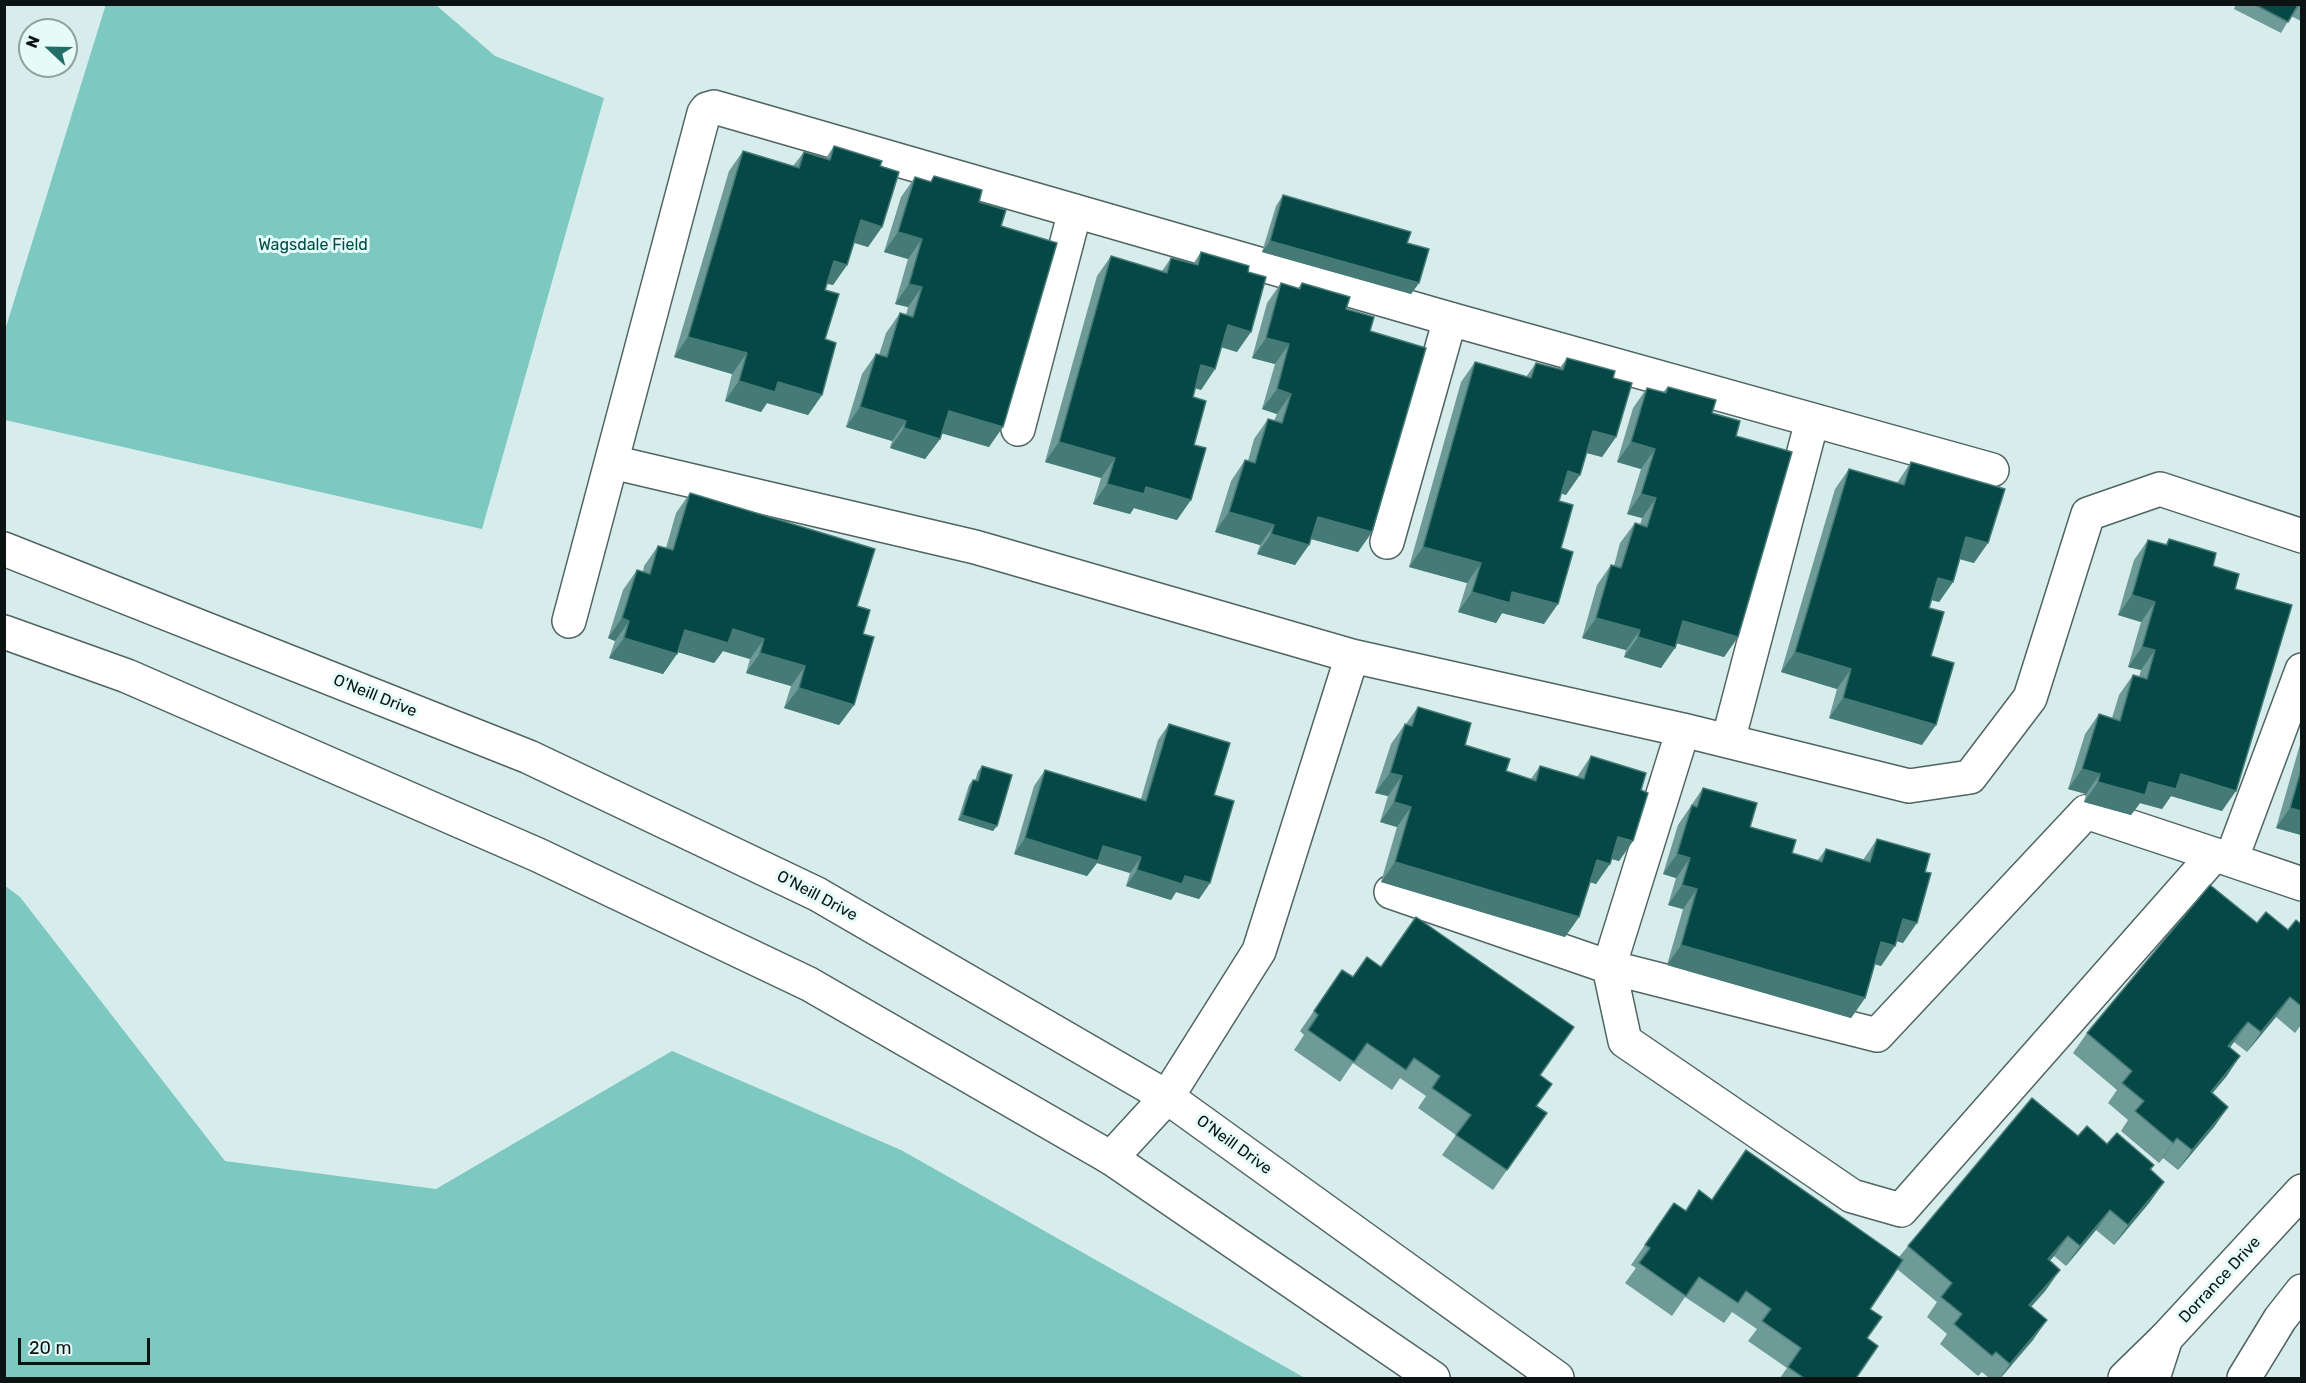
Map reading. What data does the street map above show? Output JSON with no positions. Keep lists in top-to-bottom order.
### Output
{
  "streets": {
    "street": ["O'Neill Drive", "Dorrance Drive"]
  },
  "parks": ["Wagsdale Field"],
  "scale_bar": "20 m",
  "north": "left"
}
